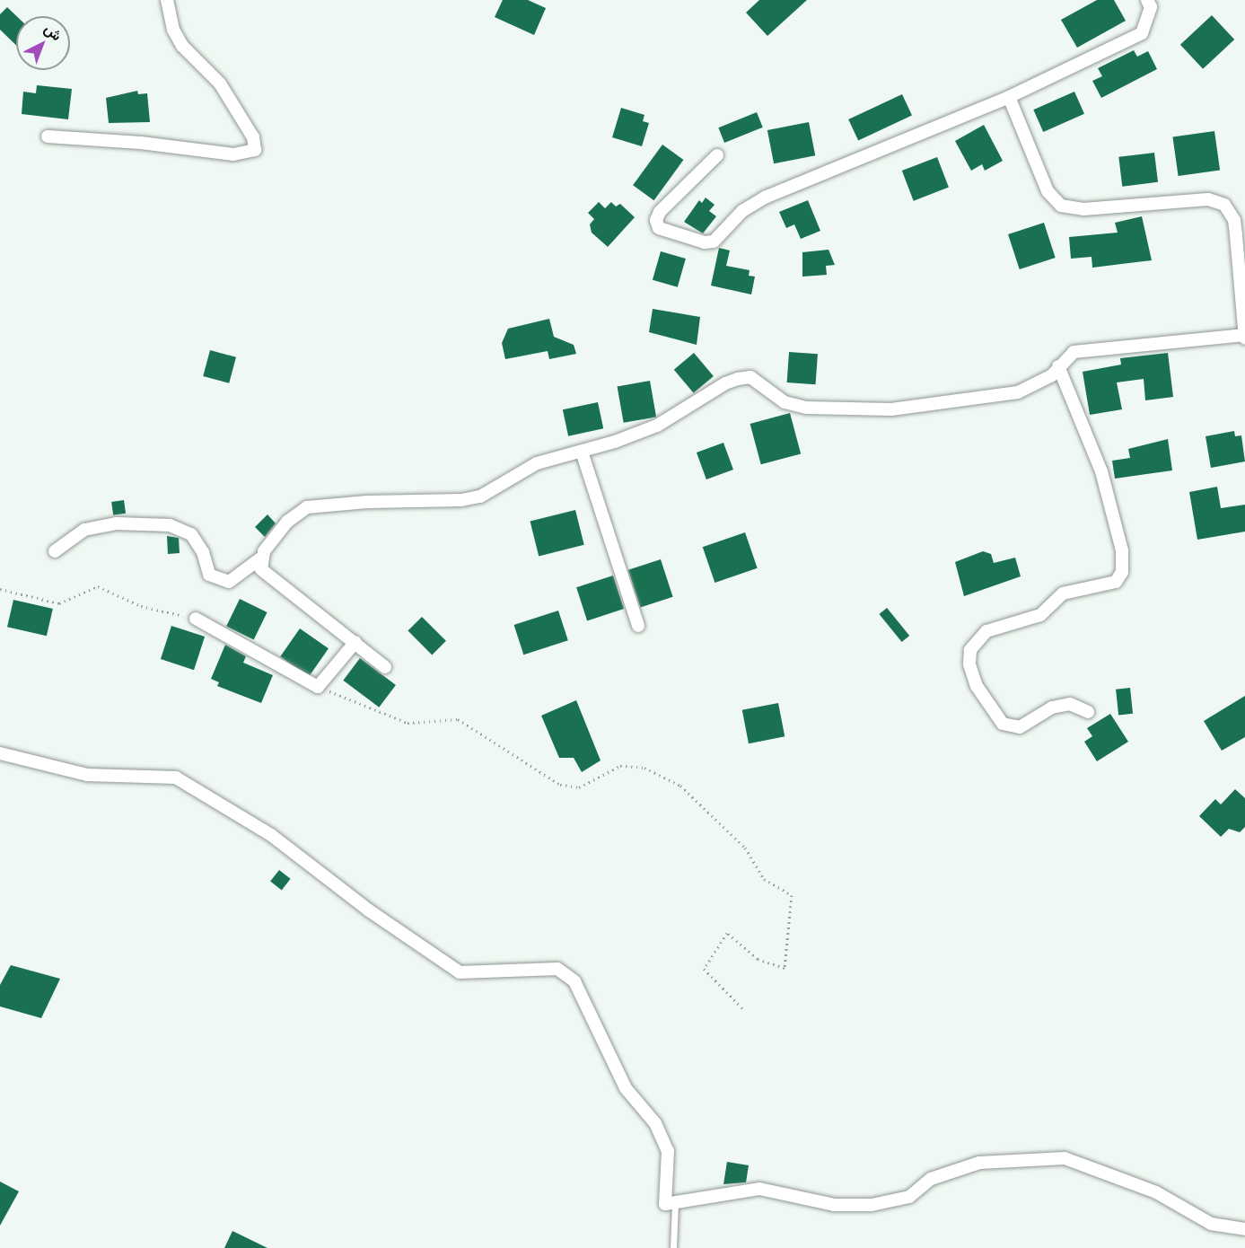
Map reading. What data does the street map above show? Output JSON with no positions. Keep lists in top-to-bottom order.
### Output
{
  "north": "top right"
}
